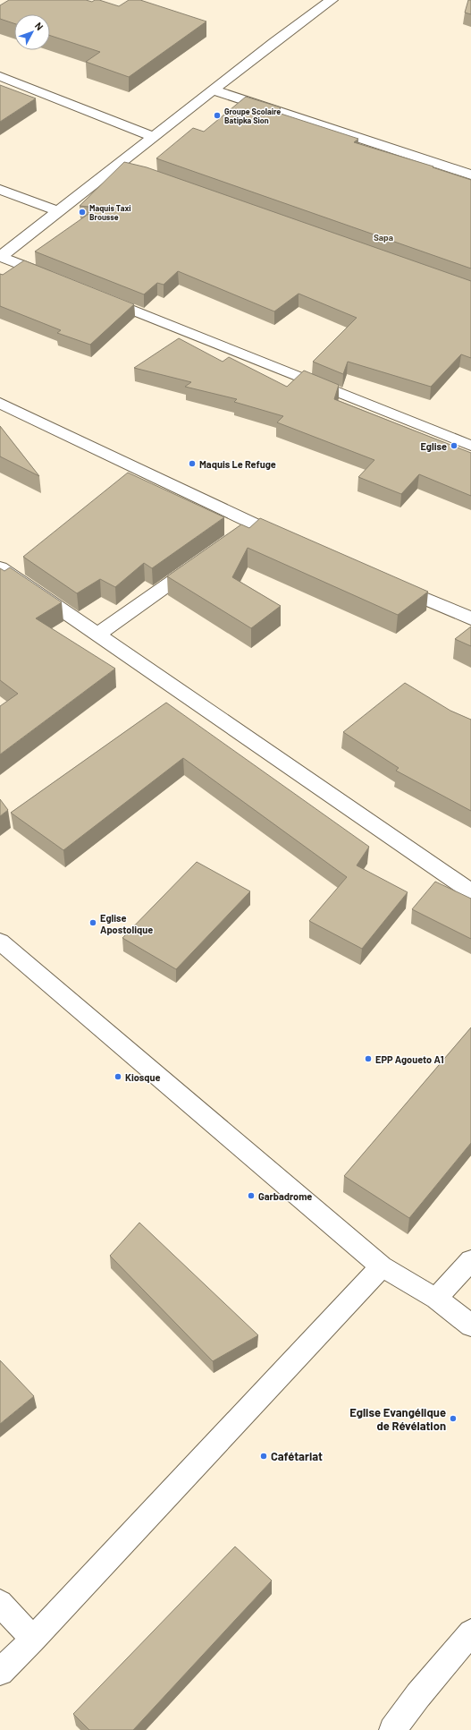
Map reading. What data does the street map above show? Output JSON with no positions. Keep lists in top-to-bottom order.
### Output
{
  "districts": ["Sapa"],
  "places": [
    "Groupe Scolaire Batipka Sion",
    "Maquis Taxi Brousse",
    "Eglise",
    "Maquis Le Refuge",
    "Eglise Apostolique",
    "EPP Agoueto A1",
    "Kiosque",
    "Garbadrome",
    "Eglise Evangélique de Révélation",
    "Cafétariat"
  ],
  "north": "top right"
}
